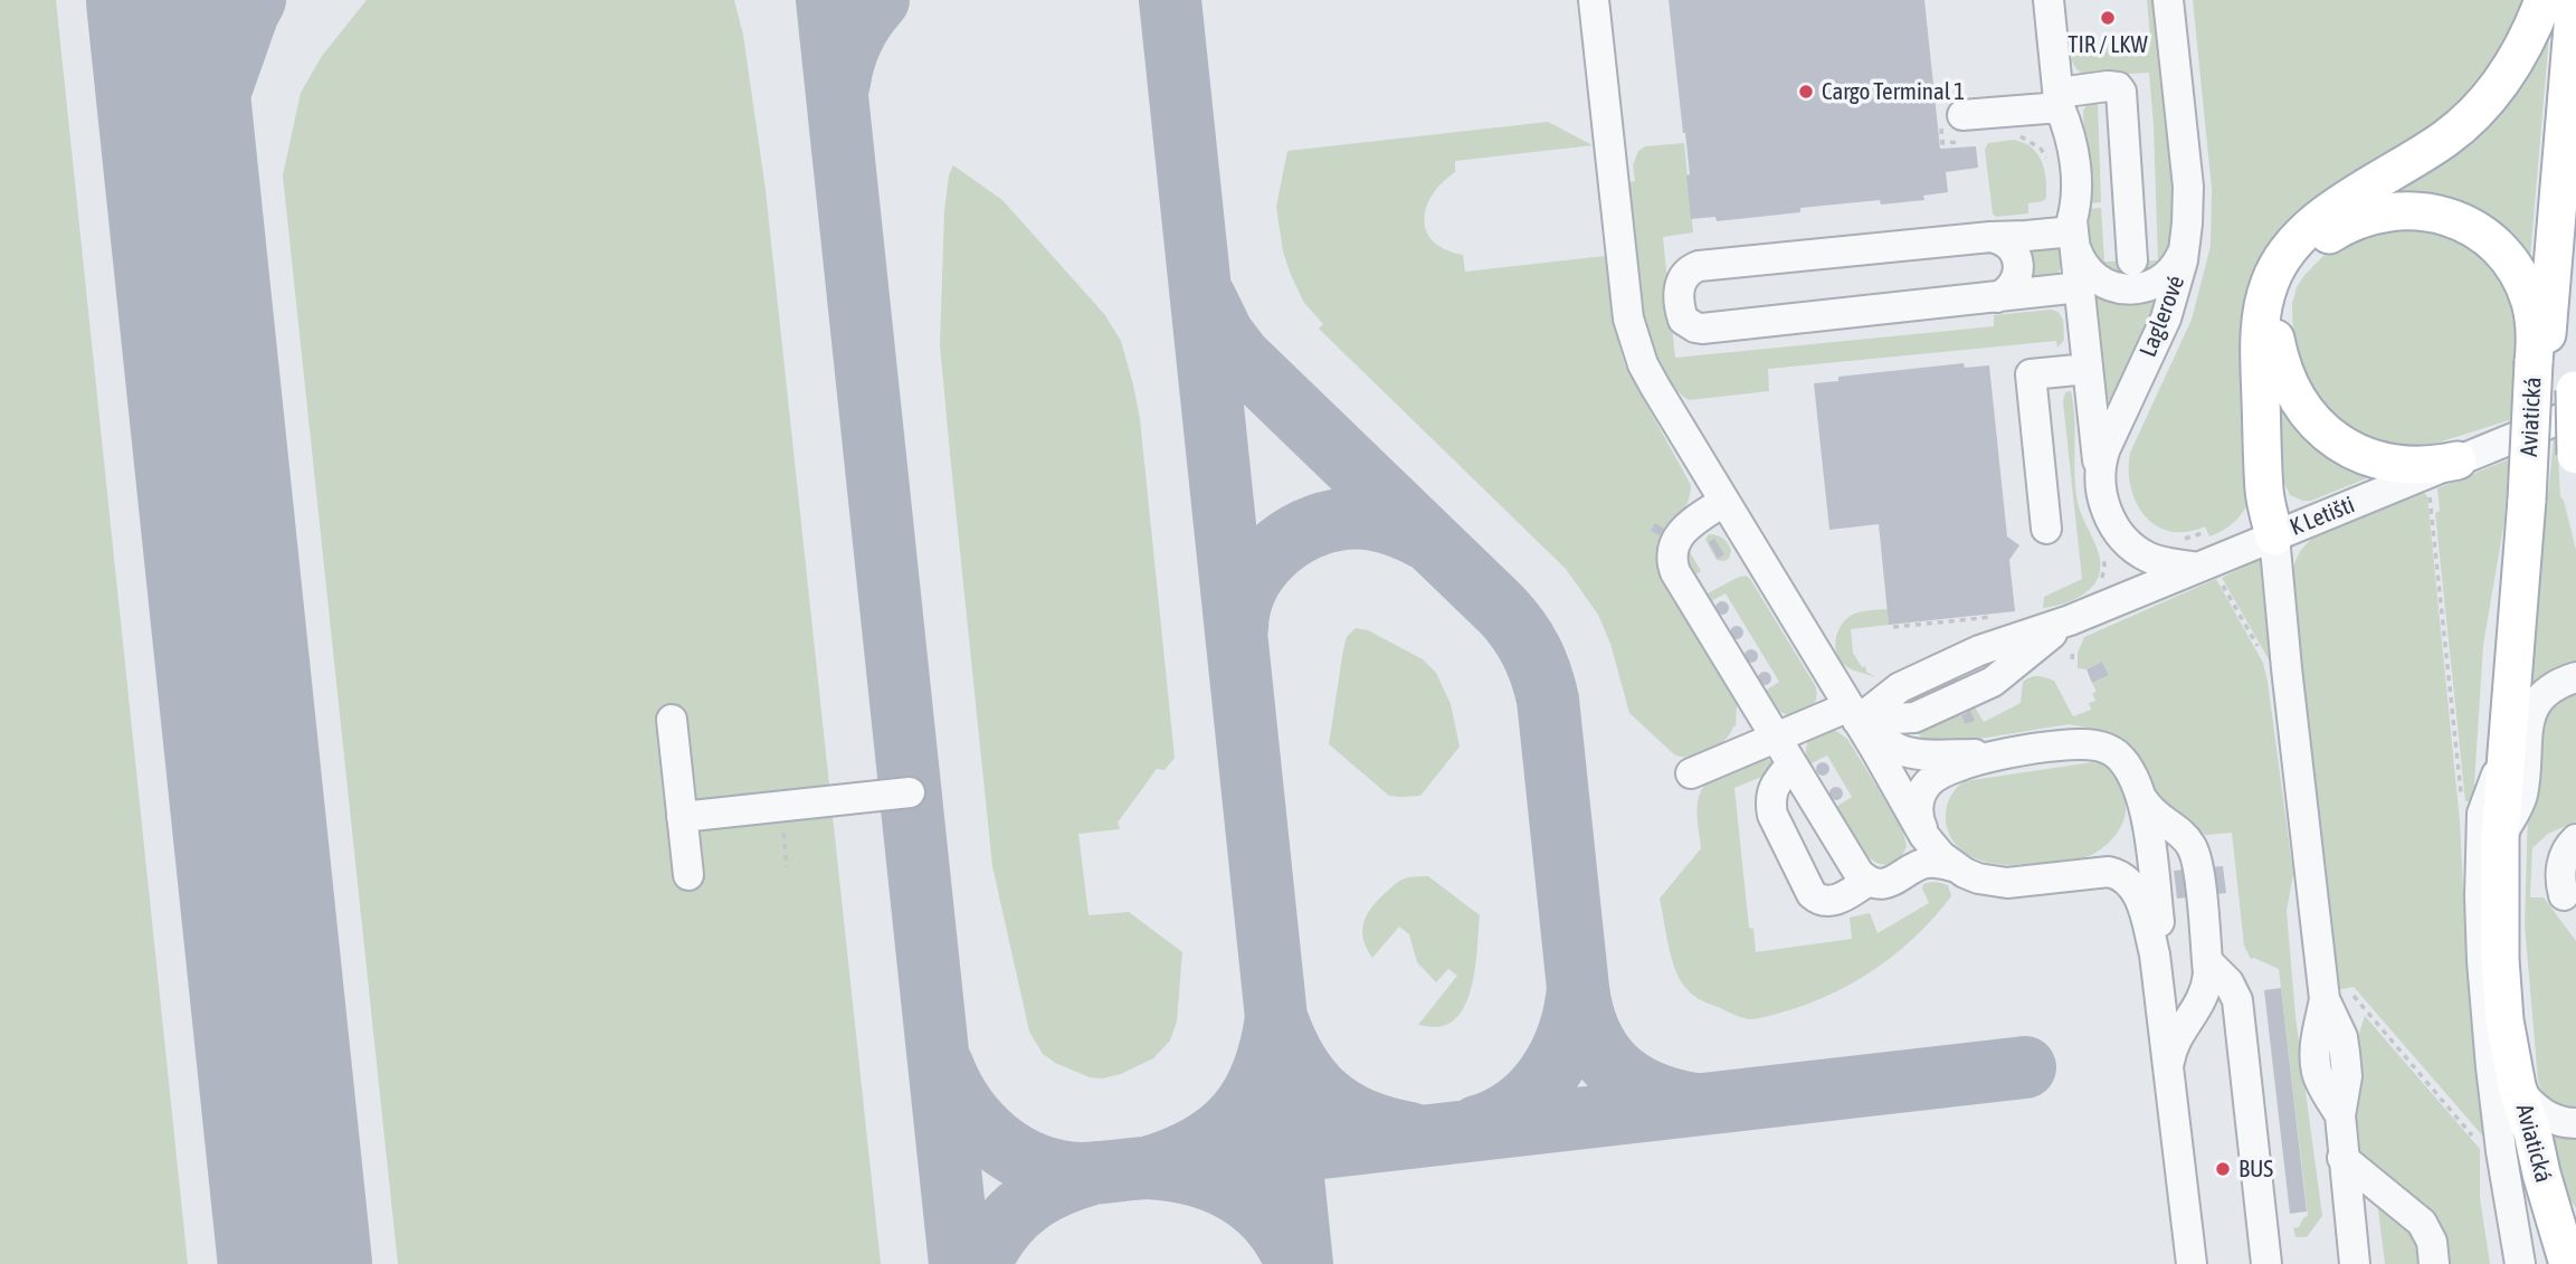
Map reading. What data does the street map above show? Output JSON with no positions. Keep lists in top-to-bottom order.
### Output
{
  "streets": {
    "main road": ["Aviatická"],
    "street": ["Laglerové", "K Letišti"]
  },
  "crossings": [
    ["Laglerové", "K Letišti"]
  ],
  "places": ["TIR / LKW", "Cargo Terminal 1", "BUS"]
}
